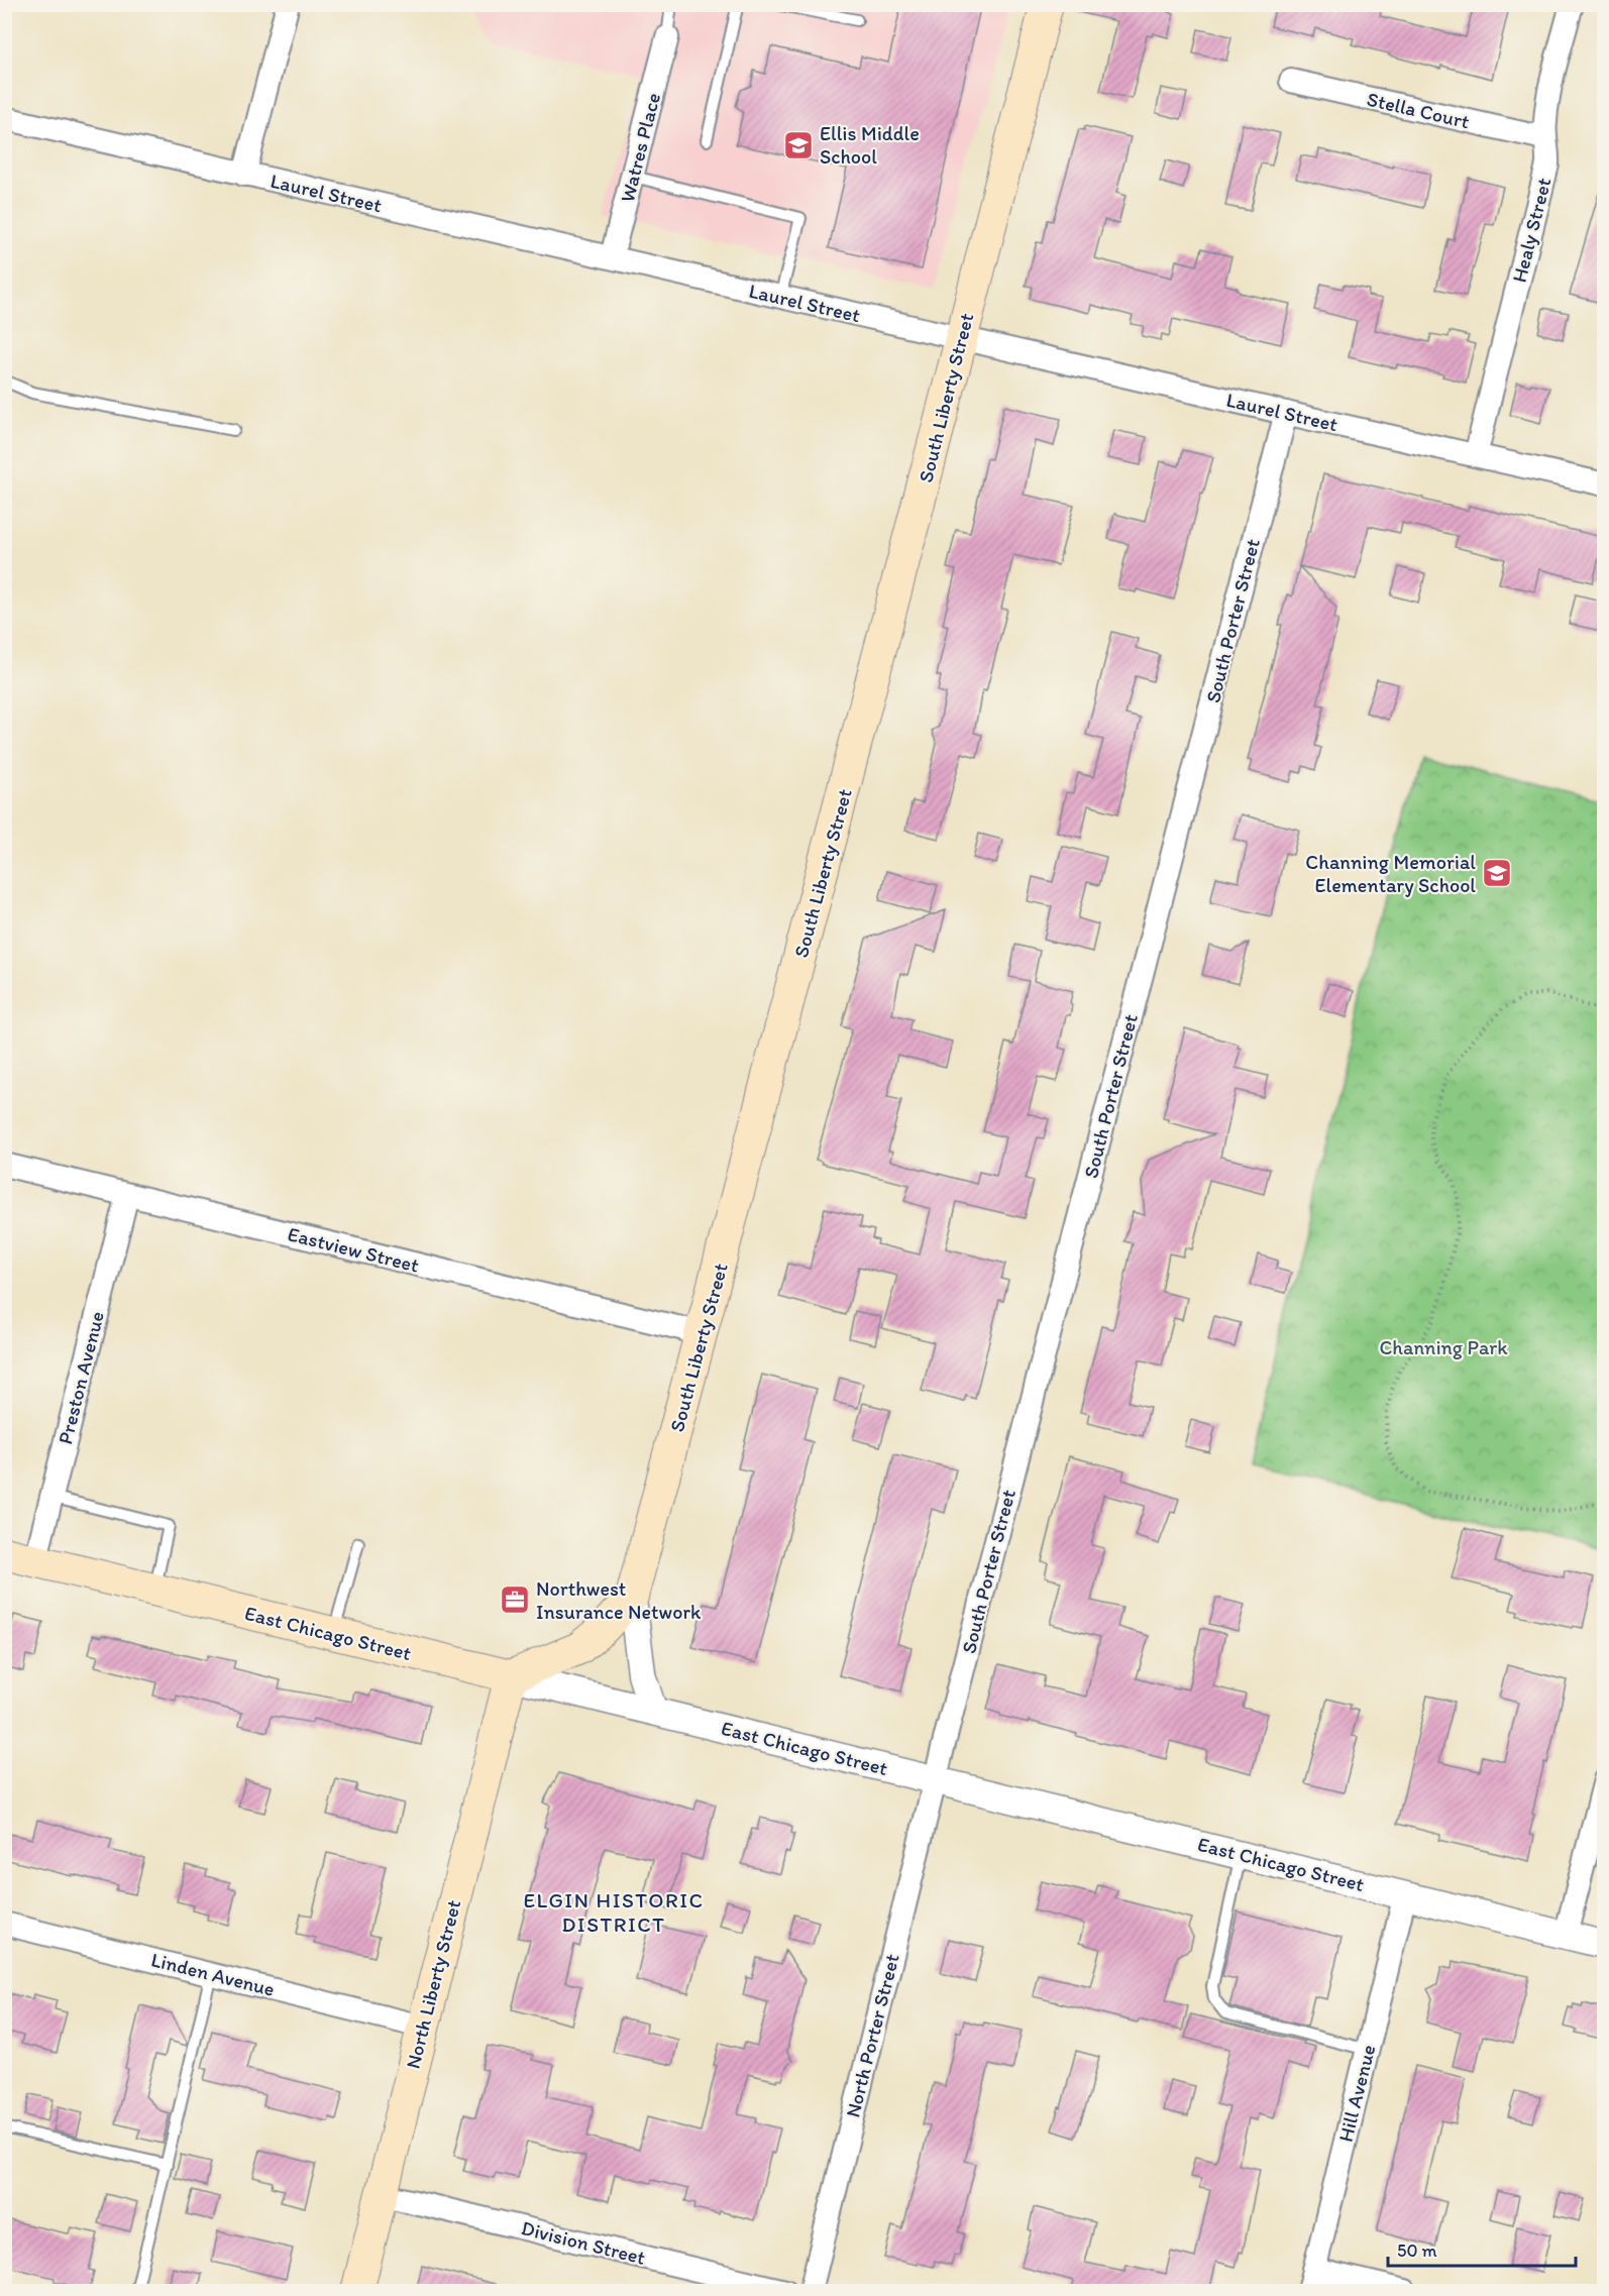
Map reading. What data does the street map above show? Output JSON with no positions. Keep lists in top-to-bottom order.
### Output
{
  "streets": {
    "main road": ["South Liberty Street", "East Chicago Street", "North Liberty Street"],
    "street": [
      "Stella Court",
      "Watres Place",
      "Laurel Street",
      "Healy Street",
      "South Porter Street",
      "Eastview Street",
      "Preston Avenue",
      "Linden Avenue",
      "North Porter Street",
      "Hill Avenue",
      "Division Street"
    ]
  },
  "crossings": [
    ["Stella Court", "Healy Street"],
    ["Watres Place", "Laurel Street"],
    ["Laurel Street", "Healy Street"],
    ["Laurel Street", "South Liberty Street"],
    ["Laurel Street", "South Porter Street"],
    ["South Liberty Street", "Eastview Street"],
    ["South Liberty Street", "East Chicago Street"],
    ["South Liberty Street", "North Liberty Street"],
    ["South Porter Street", "East Chicago Street"],
    ["South Porter Street", "North Porter Street"],
    ["Eastview Street", "Preston Avenue"],
    ["Preston Avenue", "East Chicago Street"],
    ["East Chicago Street", "North Liberty Street"],
    ["East Chicago Street", "North Porter Street"],
    ["East Chicago Street", "Hill Avenue"],
    ["Linden Avenue", "North Liberty Street"],
    ["North Liberty Street", "Division Street"]
  ],
  "districts": ["ELGIN HISTORIC DISTRICT"],
  "parks": ["Channing Park"],
  "places": {
    "school or university": ["Ellis Middle School", "Channing Memorial Elementary School"],
    "office": ["Northwest Insurance Network"]
  },
  "scale_bar": "50 m"
}
